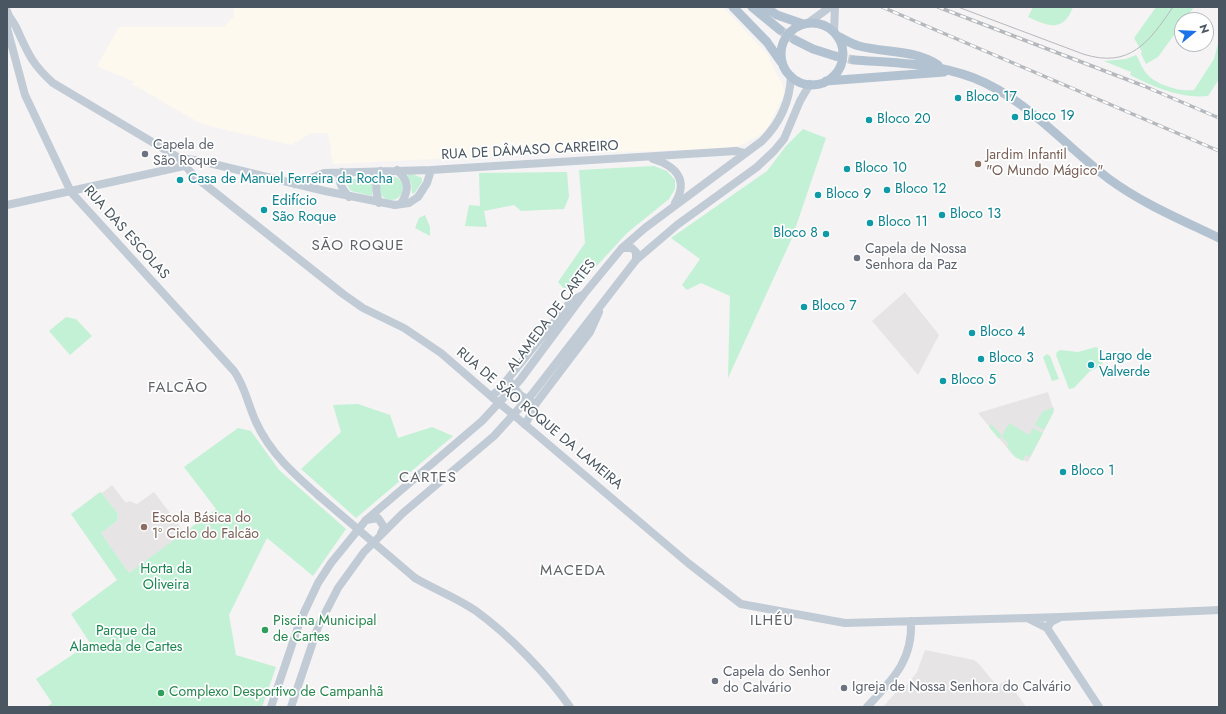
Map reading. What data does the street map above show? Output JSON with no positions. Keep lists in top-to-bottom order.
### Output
{
  "streets": {
    "main road": [
      "RUA DE DÂMASO CARREIRO",
      "RUA DAS ESCOLAS",
      "ALAMEDA DE CARTES",
      "RUA DE SÃO ROQUE DA LAMEIRA"
    ]
  },
  "crossings": [
    ["RUA DE DÂMASO CARREIRO", "ALAMEDA DE CARTES"],
    ["RUA DAS ESCOLAS", "RUA DE SÃO ROQUE DA LAMEIRA"]
  ],
  "districts": [
    "SÃO ROQUE",
    "FALCÃO",
    "CARTES",
    "MACEDA",
    "ILHÉU"
  ],
  "parks": ["Horta da Oliveira", "Parque da Alameda de Cartes"],
  "places": [
    "Bloco 17",
    "Bloco 19",
    "Bloco 20",
    "Capela de São Roque",
    "Jardim Infantil \"O Mundo Mágico\"",
    "Bloco 10",
    "Casa de Manuel Ferreira da Rocha",
    "Bloco 12",
    "Bloco 9",
    "Edifício São Roque",
    "Bloco 13",
    "Bloco 11",
    "Bloco 8",
    "Capela de Nossa Senhora da Paz",
    "Bloco 7",
    "Bloco 4",
    "Bloco 3",
    "Largo de Valverde",
    "Bloco 5",
    "Bloco 1",
    "Escola Básica do 1º Ciclo do Falcão",
    "Piscina Municipal de Cartes",
    "Capela do Senhor do Calvário",
    "Igreja de Nossa Senhora do Calvário",
    "Complexo Desportivo de Campanhã"
  ],
  "north": "right"
}
